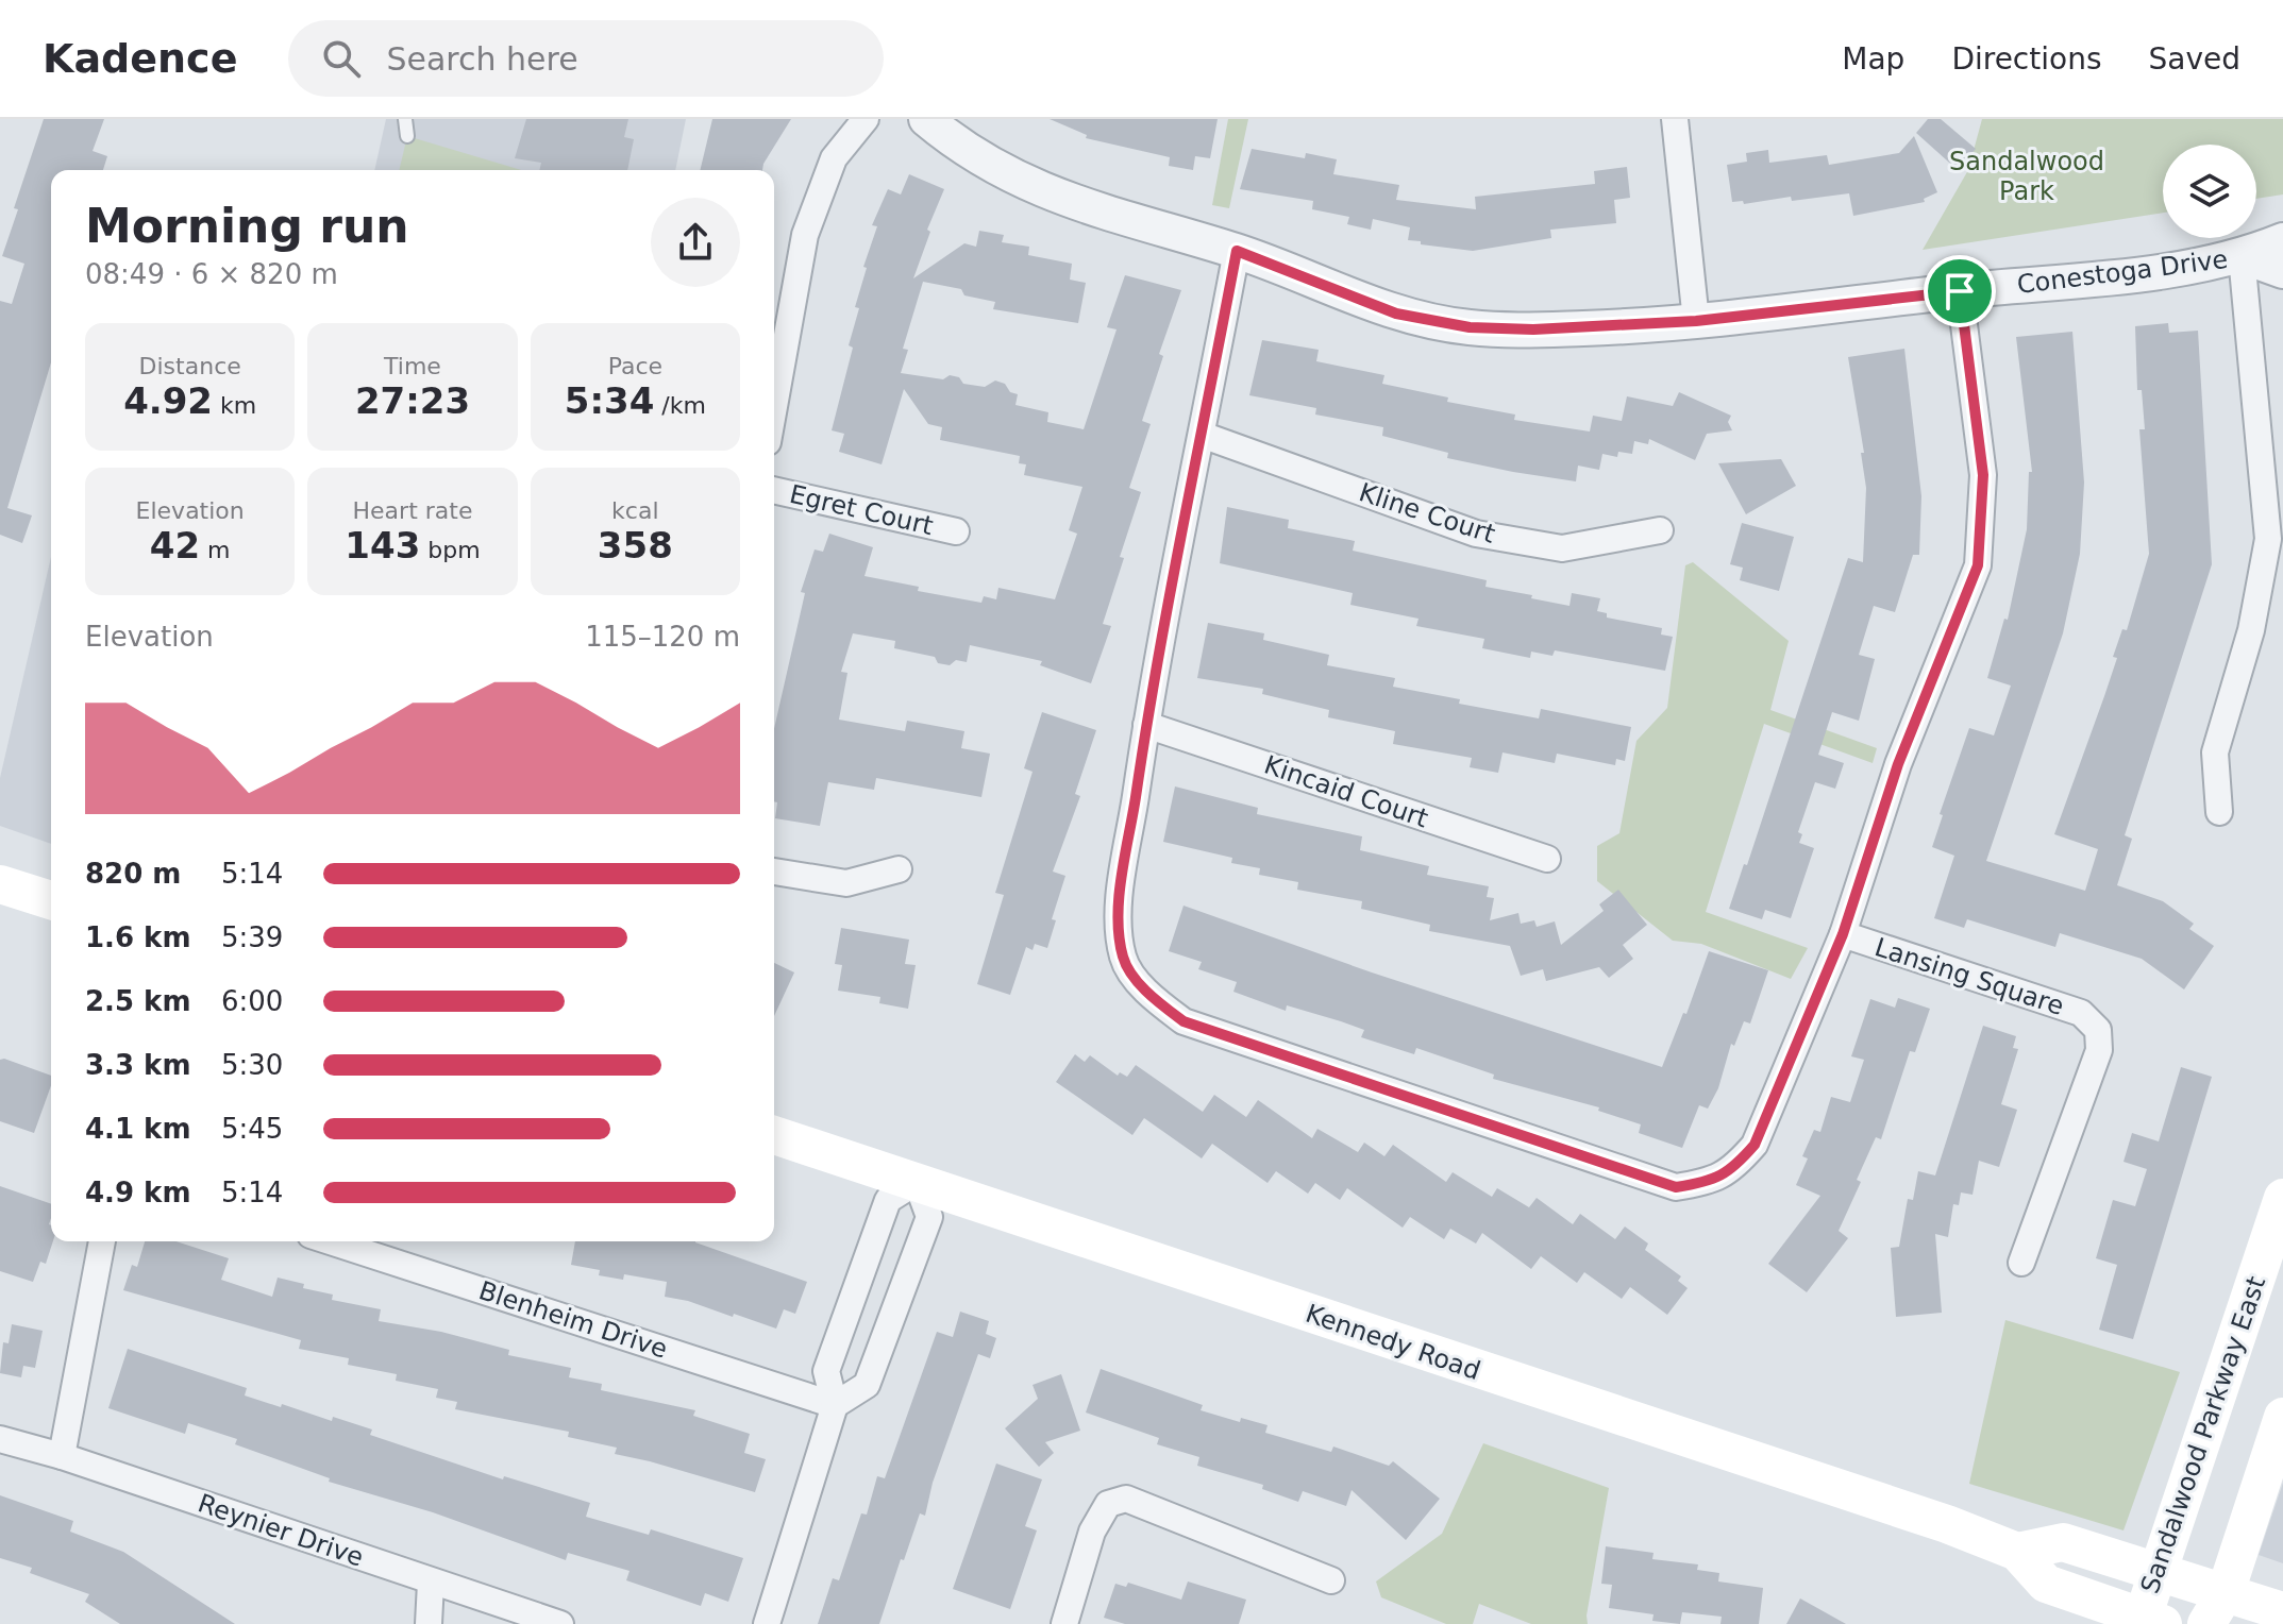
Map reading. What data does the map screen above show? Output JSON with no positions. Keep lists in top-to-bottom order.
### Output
{
  "streets": {
    "main road": ["Kennedy Road", "Sandalwood Parkway East"],
    "street": [
      "Conestoga Drive",
      "Egret Court",
      "Kline Court",
      "Kincaid Court",
      "Lansing Square",
      "Blenheim Drive",
      "Reynier Drive"
    ]
  },
  "parks": ["Sandalwood Park"],
  "page": {
    "header": "Kadence",
    "search": "Search here",
    "nav": ["Map", "Directions", "Saved"],
    "heading": ["Morning run", "08:49 · 6 × 820 m"],
    "stats": [
      ["Distance", "4.92 km"],
      ["Time", "27:23"],
      ["Pace", "5:34 /km"],
      ["Elevation", "42 m"],
      ["Heart rate", "143 bpm"],
      ["kcal", "358"]
    ],
    "chart": ["Elevation", "115–120 m"],
    "list": [
      {
        "name": "820 m",
        "note": "5:14"
      },
      {
        "name": "1.6 km",
        "note": "5:39"
      },
      {
        "name": "2.5 km",
        "note": "6:00"
      },
      {
        "name": "3.3 km",
        "note": "5:30"
      },
      {
        "name": "4.1 km",
        "note": "5:45"
      },
      {
        "name": "4.9 km",
        "note": "5:14"
      }
    ]
  }
}
